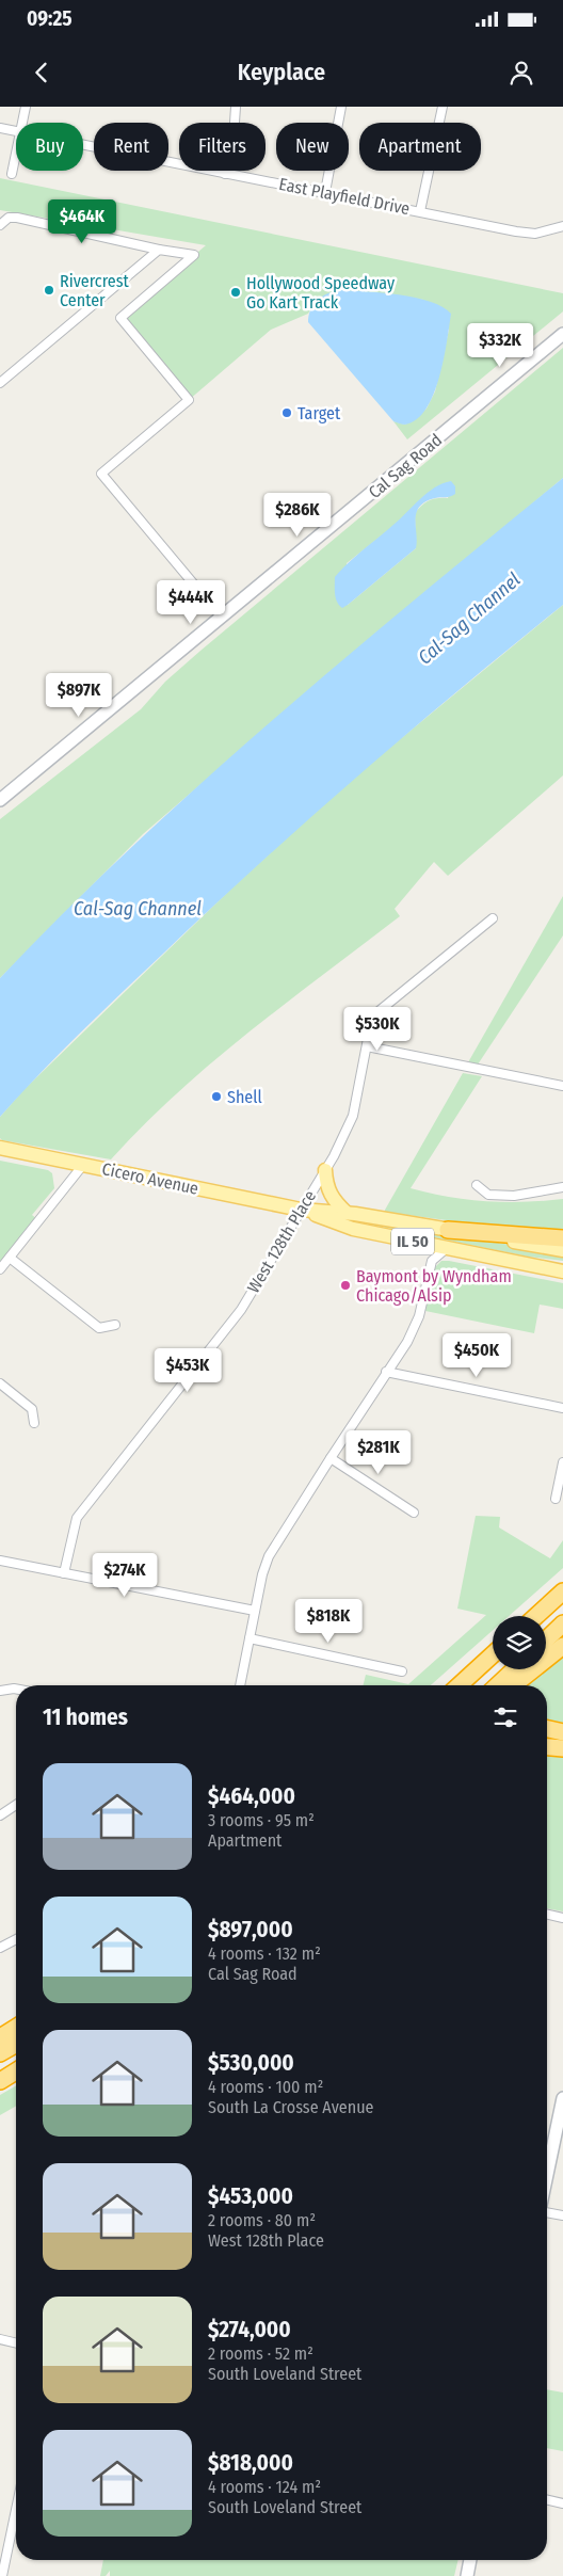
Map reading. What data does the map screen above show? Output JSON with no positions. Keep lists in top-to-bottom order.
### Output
{
  "streets": {
    "main road": ["Cal Sag Road", "Cicero Avenue", "IL 50"],
    "street": ["East Playfield Drive", "West 128th Place"]
  },
  "crossings": [
    ["Cicero Avenue", "West 128th Place"]
  ],
  "water": ["Cal-Sag Channel"],
  "places": [
    "Rivercrest Center",
    "Hollywood Speedway Go Kart Track",
    "Target",
    "Shell",
    "Baymont by Wyndham Chicago/Alsip"
  ],
  "page": {
    "status": "09:25",
    "header": "Keyplace",
    "chip": [
      "Buy",
      "Rent",
      "Filters",
      "New",
      "Apartment"
    ],
    "price": [
      "$464K",
      "$332K",
      "$286K",
      "$444K",
      "$897K",
      "$530K",
      "$450K",
      "$453K",
      "$281K",
      "$274K",
      "$818K"
    ],
    "heading": "11 homes",
    "list": [
      {
        "name": "$464,000",
        "note": "3 rooms · 95 m² · Apartment"
      },
      {
        "name": "$897,000",
        "note": "4 rooms · 132 m² · Cal Sag Road"
      },
      {
        "name": "$530,000",
        "note": "4 rooms · 100 m² · South La Crosse Avenue"
      },
      {
        "name": "$453,000",
        "note": "2 rooms · 80 m² · West 128th Place"
      },
      {
        "name": "$274,000",
        "note": "2 rooms · 52 m² · South Loveland Street"
      },
      {
        "name": "$818,000",
        "note": "4 rooms · 124 m² · South Loveland Street"
      }
    ]
  }
}
